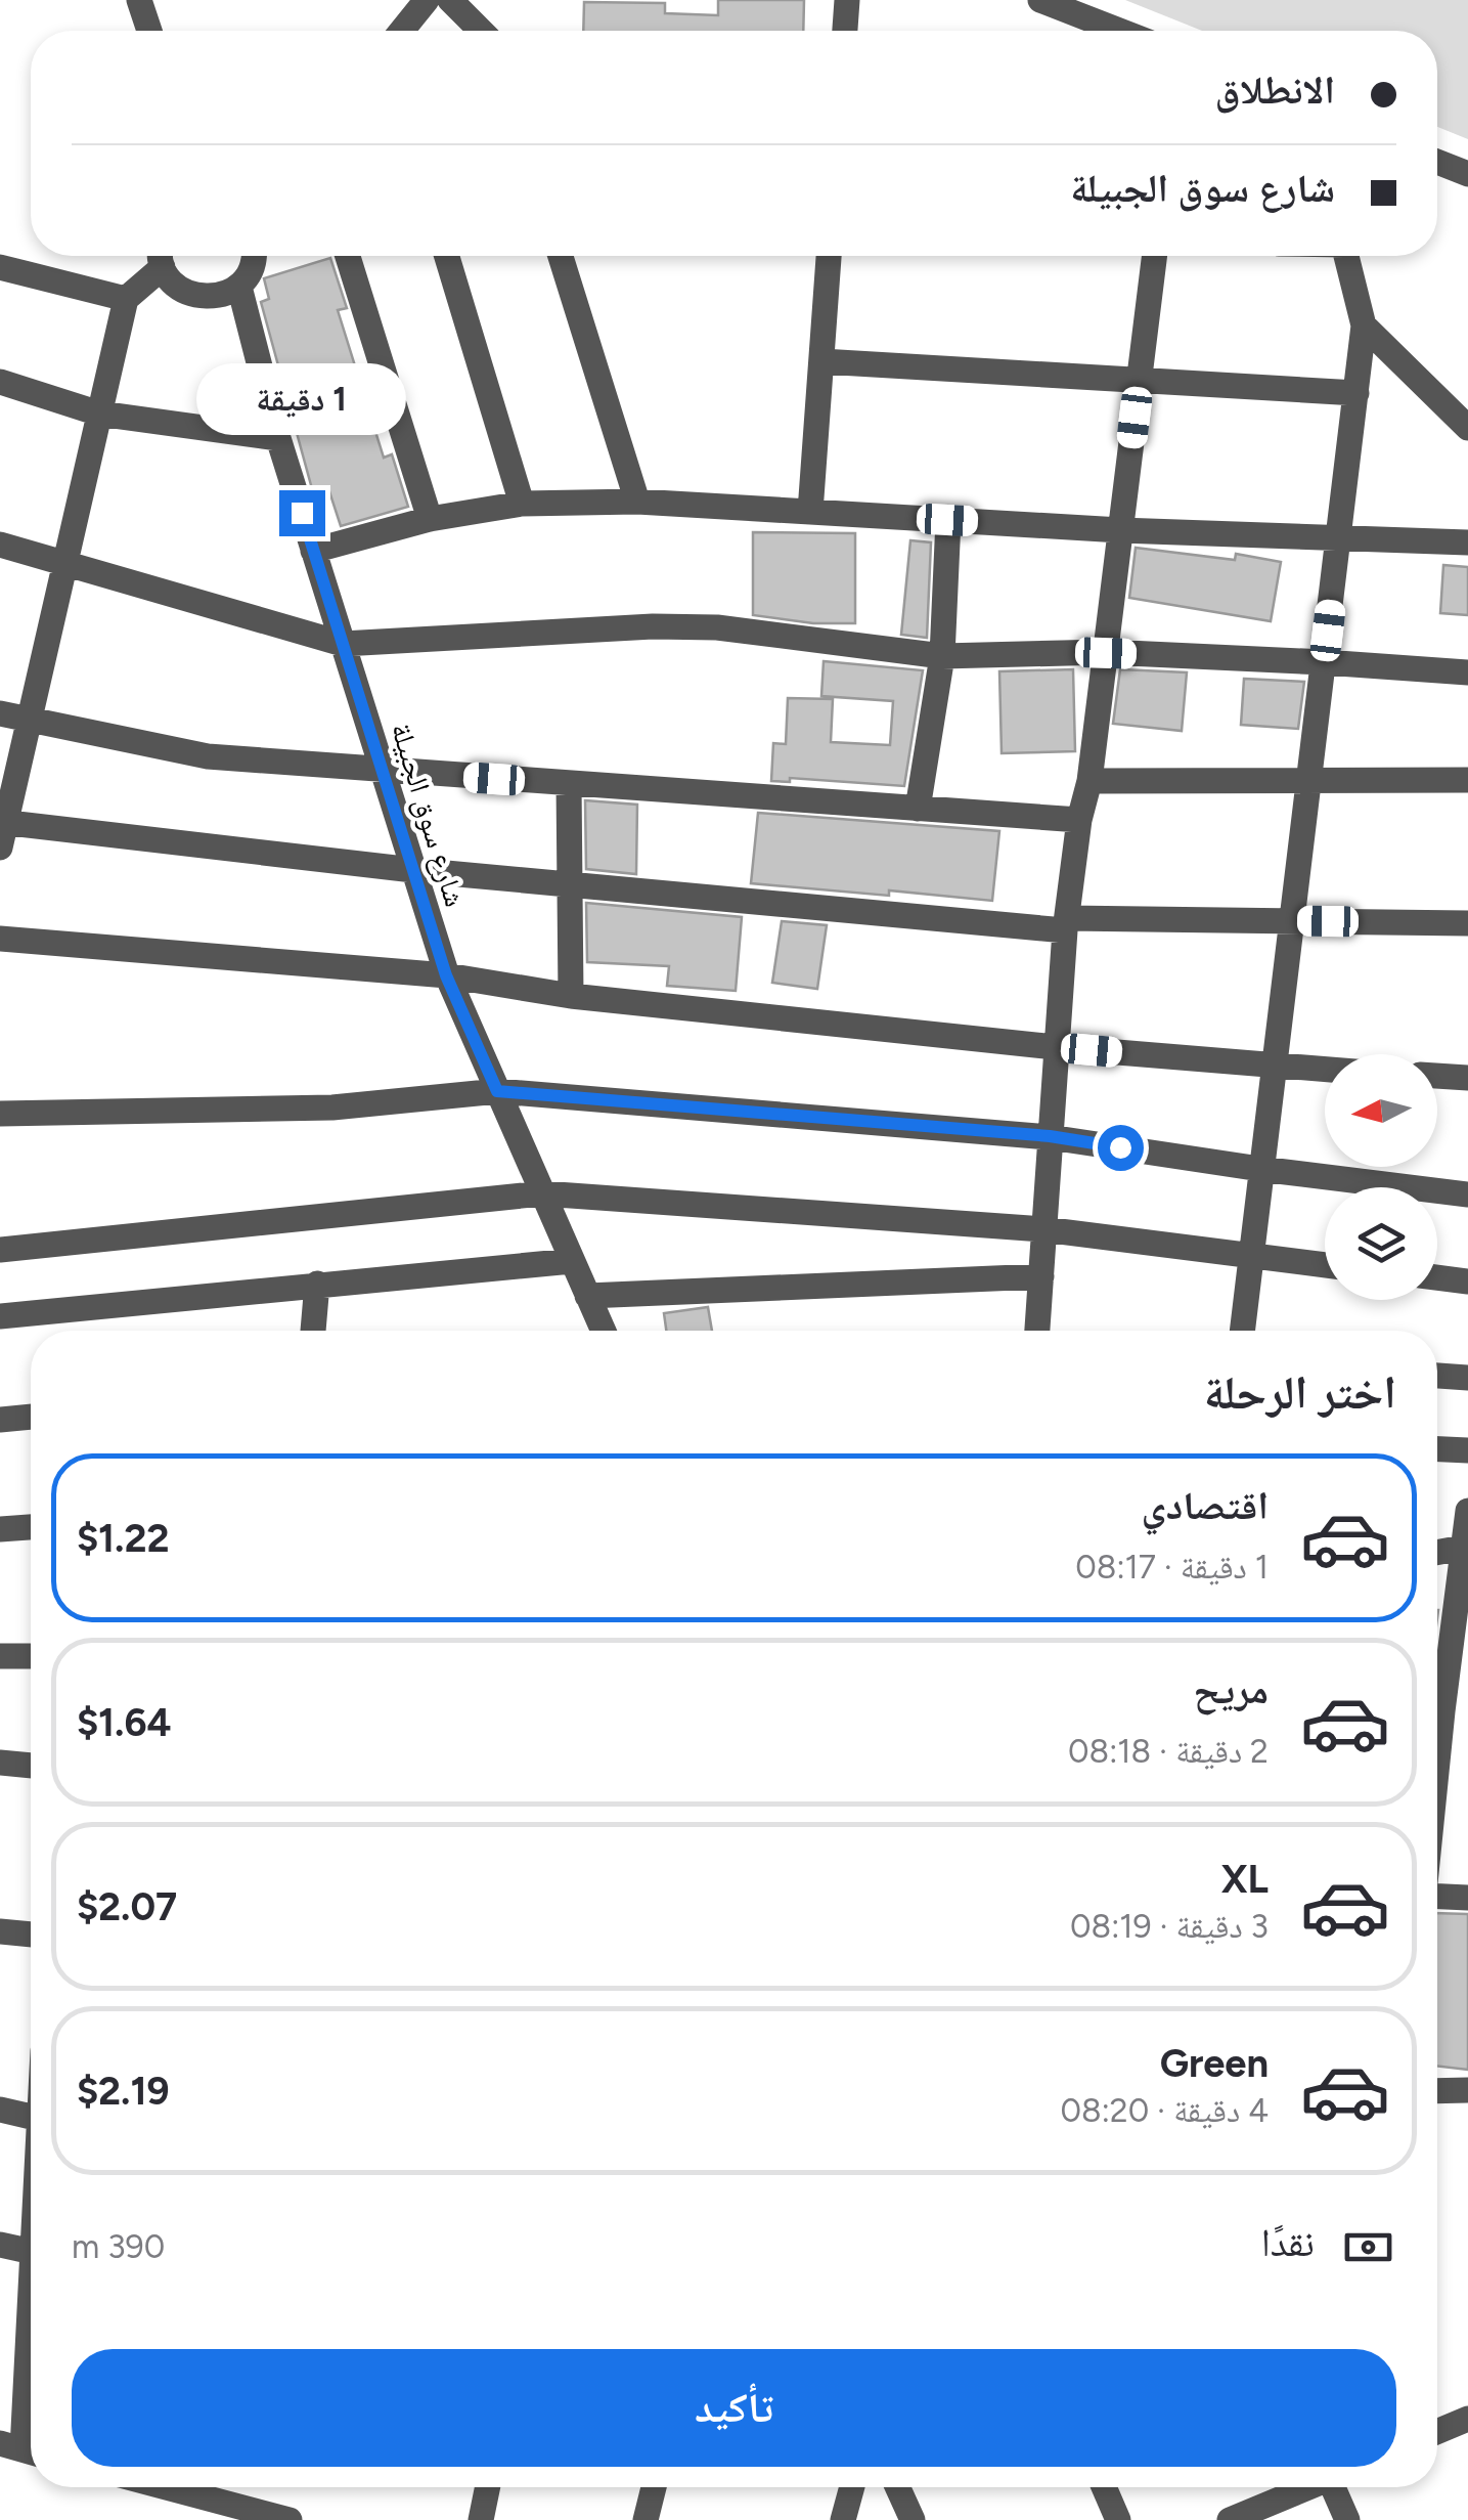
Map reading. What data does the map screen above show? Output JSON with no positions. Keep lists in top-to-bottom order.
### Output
{
  "streets": {
    "street": ["شارع سوق الجبيلة"]
  },
  "north": "left",
  "page": {
    "banner": ["الانطلاق", "شارع سوق الجبيلة"],
    "bubble": "1 دقيقة",
    "heading": "اختر الرحلة",
    "list": [
      {
        "name": "اقتصادي",
        "note": "1 دقيقة · 08:17",
        "value": "$1.22"
      },
      {
        "name": "مريح",
        "note": "2 دقيقة · 08:18",
        "value": "$1.64"
      },
      {
        "name": "XL",
        "note": "3 دقيقة · 08:19",
        "value": "$2.07"
      },
      {
        "name": "Green",
        "note": "4 دقيقة · 08:20",
        "value": "$2.19"
      }
    ],
    "pay": ["نقدًا", "390 m"],
    "buttons": "تأكيد"
  }
}
